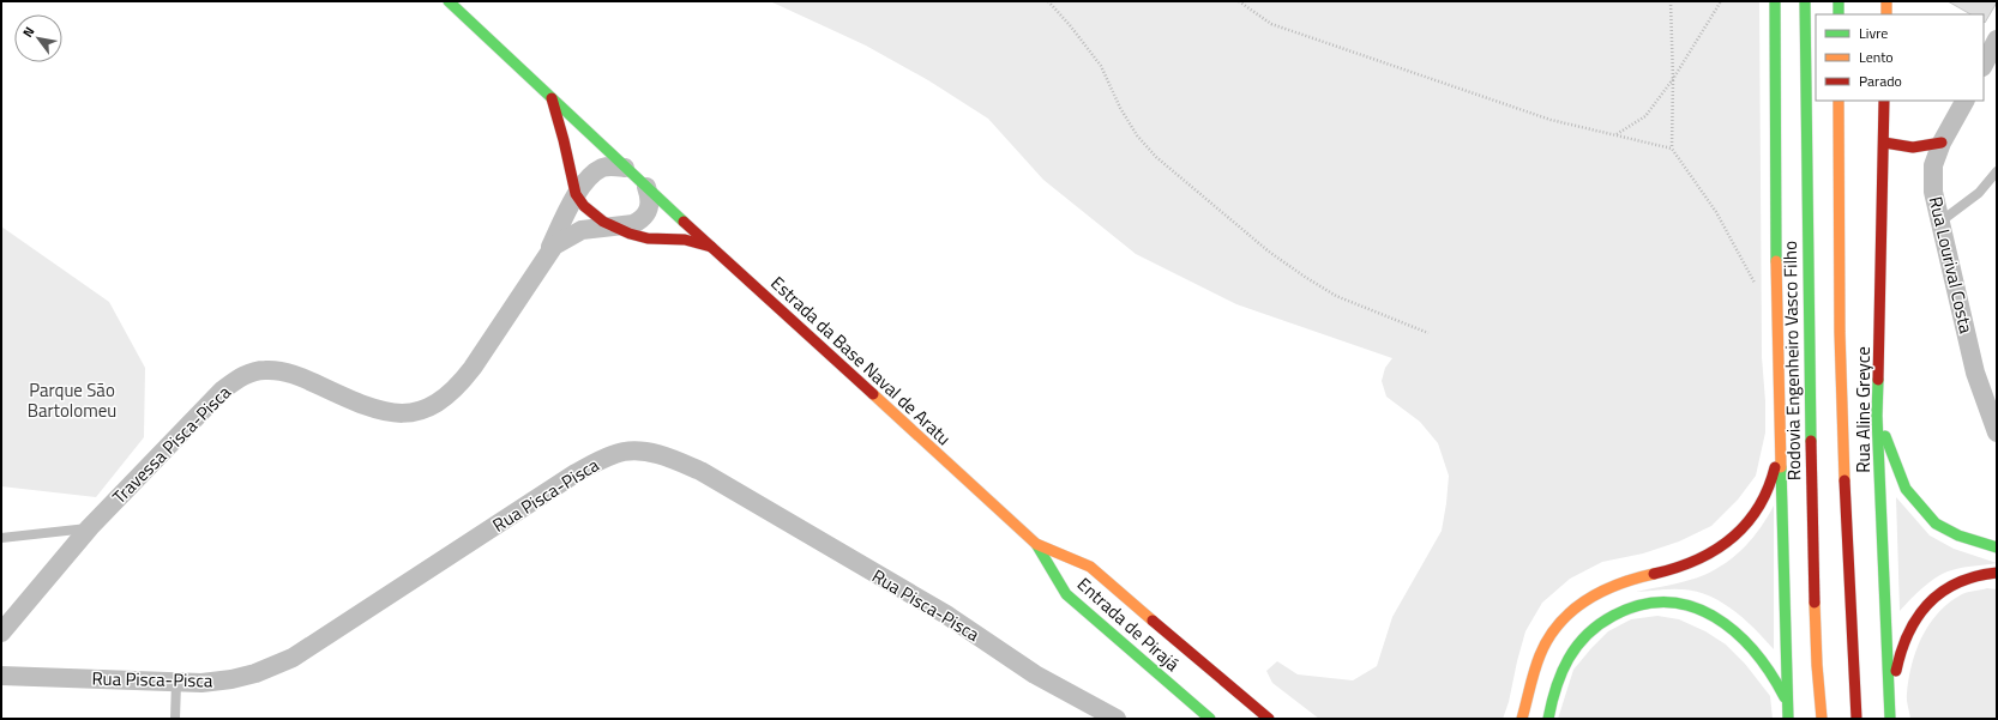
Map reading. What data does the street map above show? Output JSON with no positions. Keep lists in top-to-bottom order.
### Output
{
  "streets": {
    "main road": [
      "Estrada da Base Naval de Aratu",
      "Rodovia Engenheiro Vasco Filho",
      "Rua Aline Greyce",
      "Entrada de Pirajá"
    ],
    "street": ["Rua Lourival Costa", "Travessa Pisca-Pisca", "Rua Pisca-Pisca"]
  },
  "crossings": [
    ["Estrada da Base Naval de Aratu", "Travessa Pisca-Pisca"],
    ["Estrada da Base Naval de Aratu", "Entrada de Pirajá"]
  ],
  "parks": ["Parque São Bartolomeu"],
  "legend": ["Livre", "Lento", "Parado"],
  "north": "top left"
}
